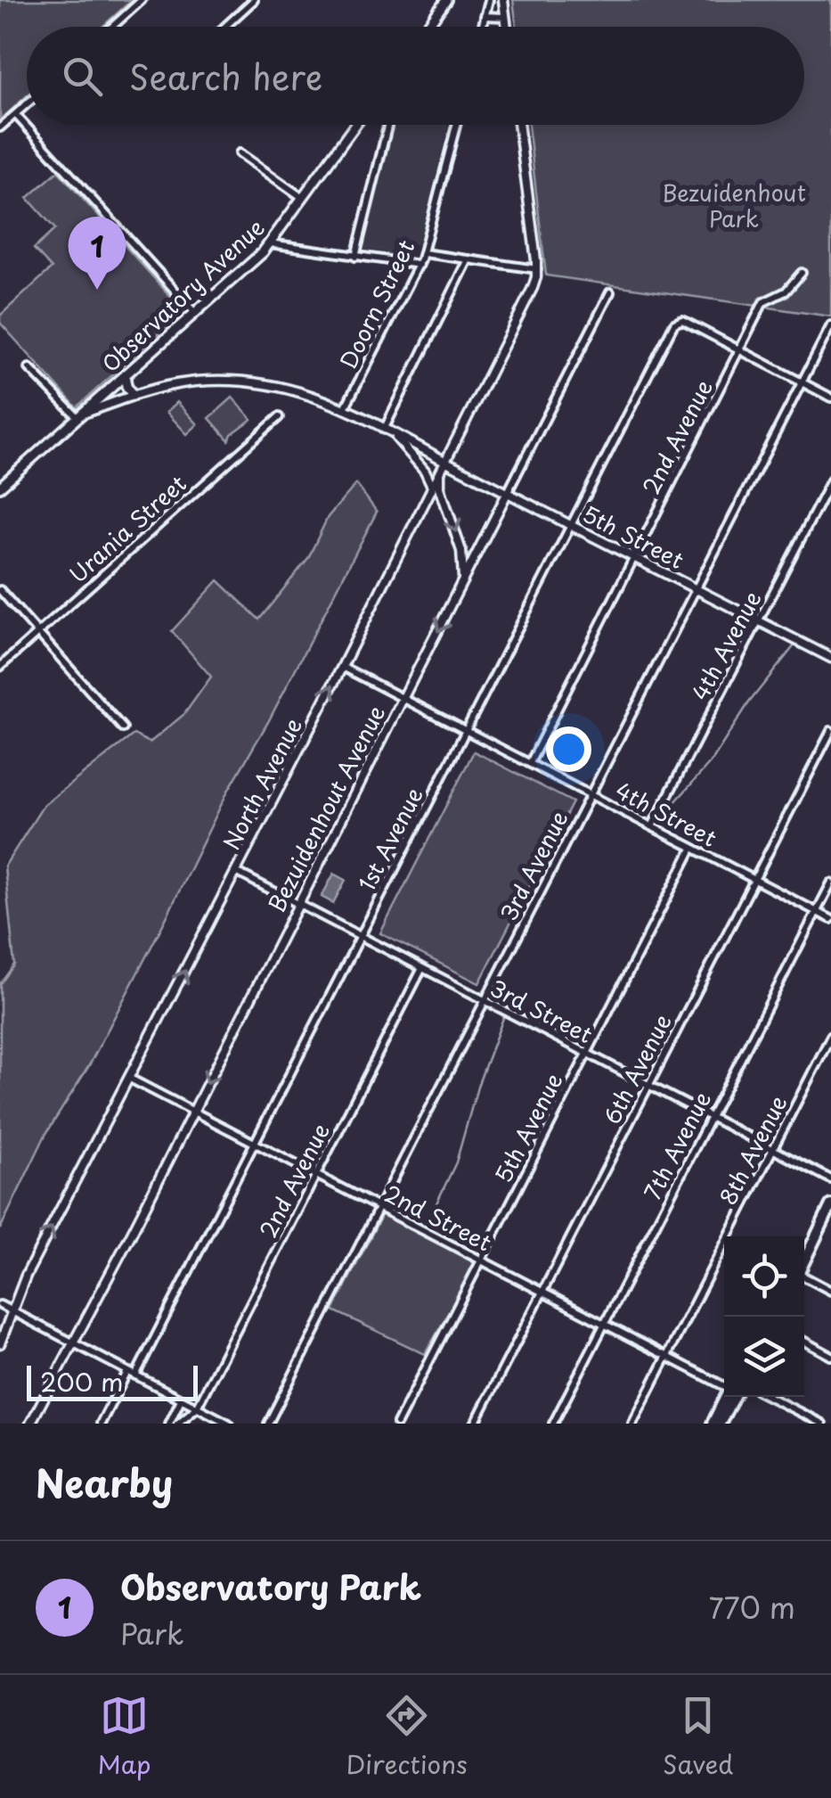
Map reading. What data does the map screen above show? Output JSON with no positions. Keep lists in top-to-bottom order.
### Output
{
  "streets": {
    "main road": ["Observatory Avenue"],
    "street": [
      "Doorn Street",
      "2nd Avenue",
      "Urania Street",
      "5th Street",
      "4th Avenue",
      "North Avenue",
      "Bezuidenhout Avenue",
      "4th Street",
      "1st Avenue",
      "3rd Avenue",
      "3rd Street",
      "6th Avenue",
      "5th Avenue",
      "7th Avenue",
      "8th Avenue",
      "2nd Street"
    ]
  },
  "crossings": [
    ["2nd Avenue", "5th Street"],
    ["2nd Avenue", "4th Street"],
    ["2nd Avenue", "1st Avenue"],
    ["2nd Avenue", "3rd Street"],
    ["2nd Avenue", "2nd Street"],
    ["5th Street", "4th Avenue"],
    ["5th Street", "North Avenue"],
    ["5th Street", "Bezuidenhout Avenue"],
    ["5th Street", "1st Avenue"],
    ["5th Street", "3rd Avenue"],
    ["4th Avenue", "4th Street"],
    ["North Avenue", "4th Street"],
    ["North Avenue", "3rd Street"],
    ["North Avenue", "2nd Street"],
    ["Bezuidenhout Avenue", "4th Street"],
    ["Bezuidenhout Avenue", "3rd Street"],
    ["Bezuidenhout Avenue", "2nd Street"],
    ["4th Street", "1st Avenue"],
    ["4th Street", "3rd Avenue"],
    ["4th Street", "6th Avenue"],
    ["4th Street", "5th Avenue"],
    ["4th Street", "7th Avenue"],
    ["1st Avenue", "3rd Street"],
    ["1st Avenue", "2nd Street"],
    ["3rd Avenue", "3rd Street"],
    ["3rd Avenue", "2nd Street"],
    ["3rd Street", "6th Avenue"],
    ["3rd Street", "5th Avenue"],
    ["3rd Street", "7th Avenue"],
    ["3rd Street", "8th Avenue"],
    ["6th Avenue", "2nd Street"],
    ["5th Avenue", "2nd Street"],
    ["7th Avenue", "2nd Street"],
    ["8th Avenue", "2nd Street"]
  ],
  "one_way": ["North Avenue"],
  "parks": ["Bezuidenhout Park"],
  "scale_bar": "200 m",
  "page": {
    "search": "Search here",
    "pins": "1",
    "scale": "200 m",
    "heading": "Nearby",
    "list": [
      {
        "mark": "1",
        "name": "Observatory Park",
        "note": "Park",
        "value": "770 m"
      }
    ],
    "nav": ["Map", "Directions", "Saved"]
  }
}
